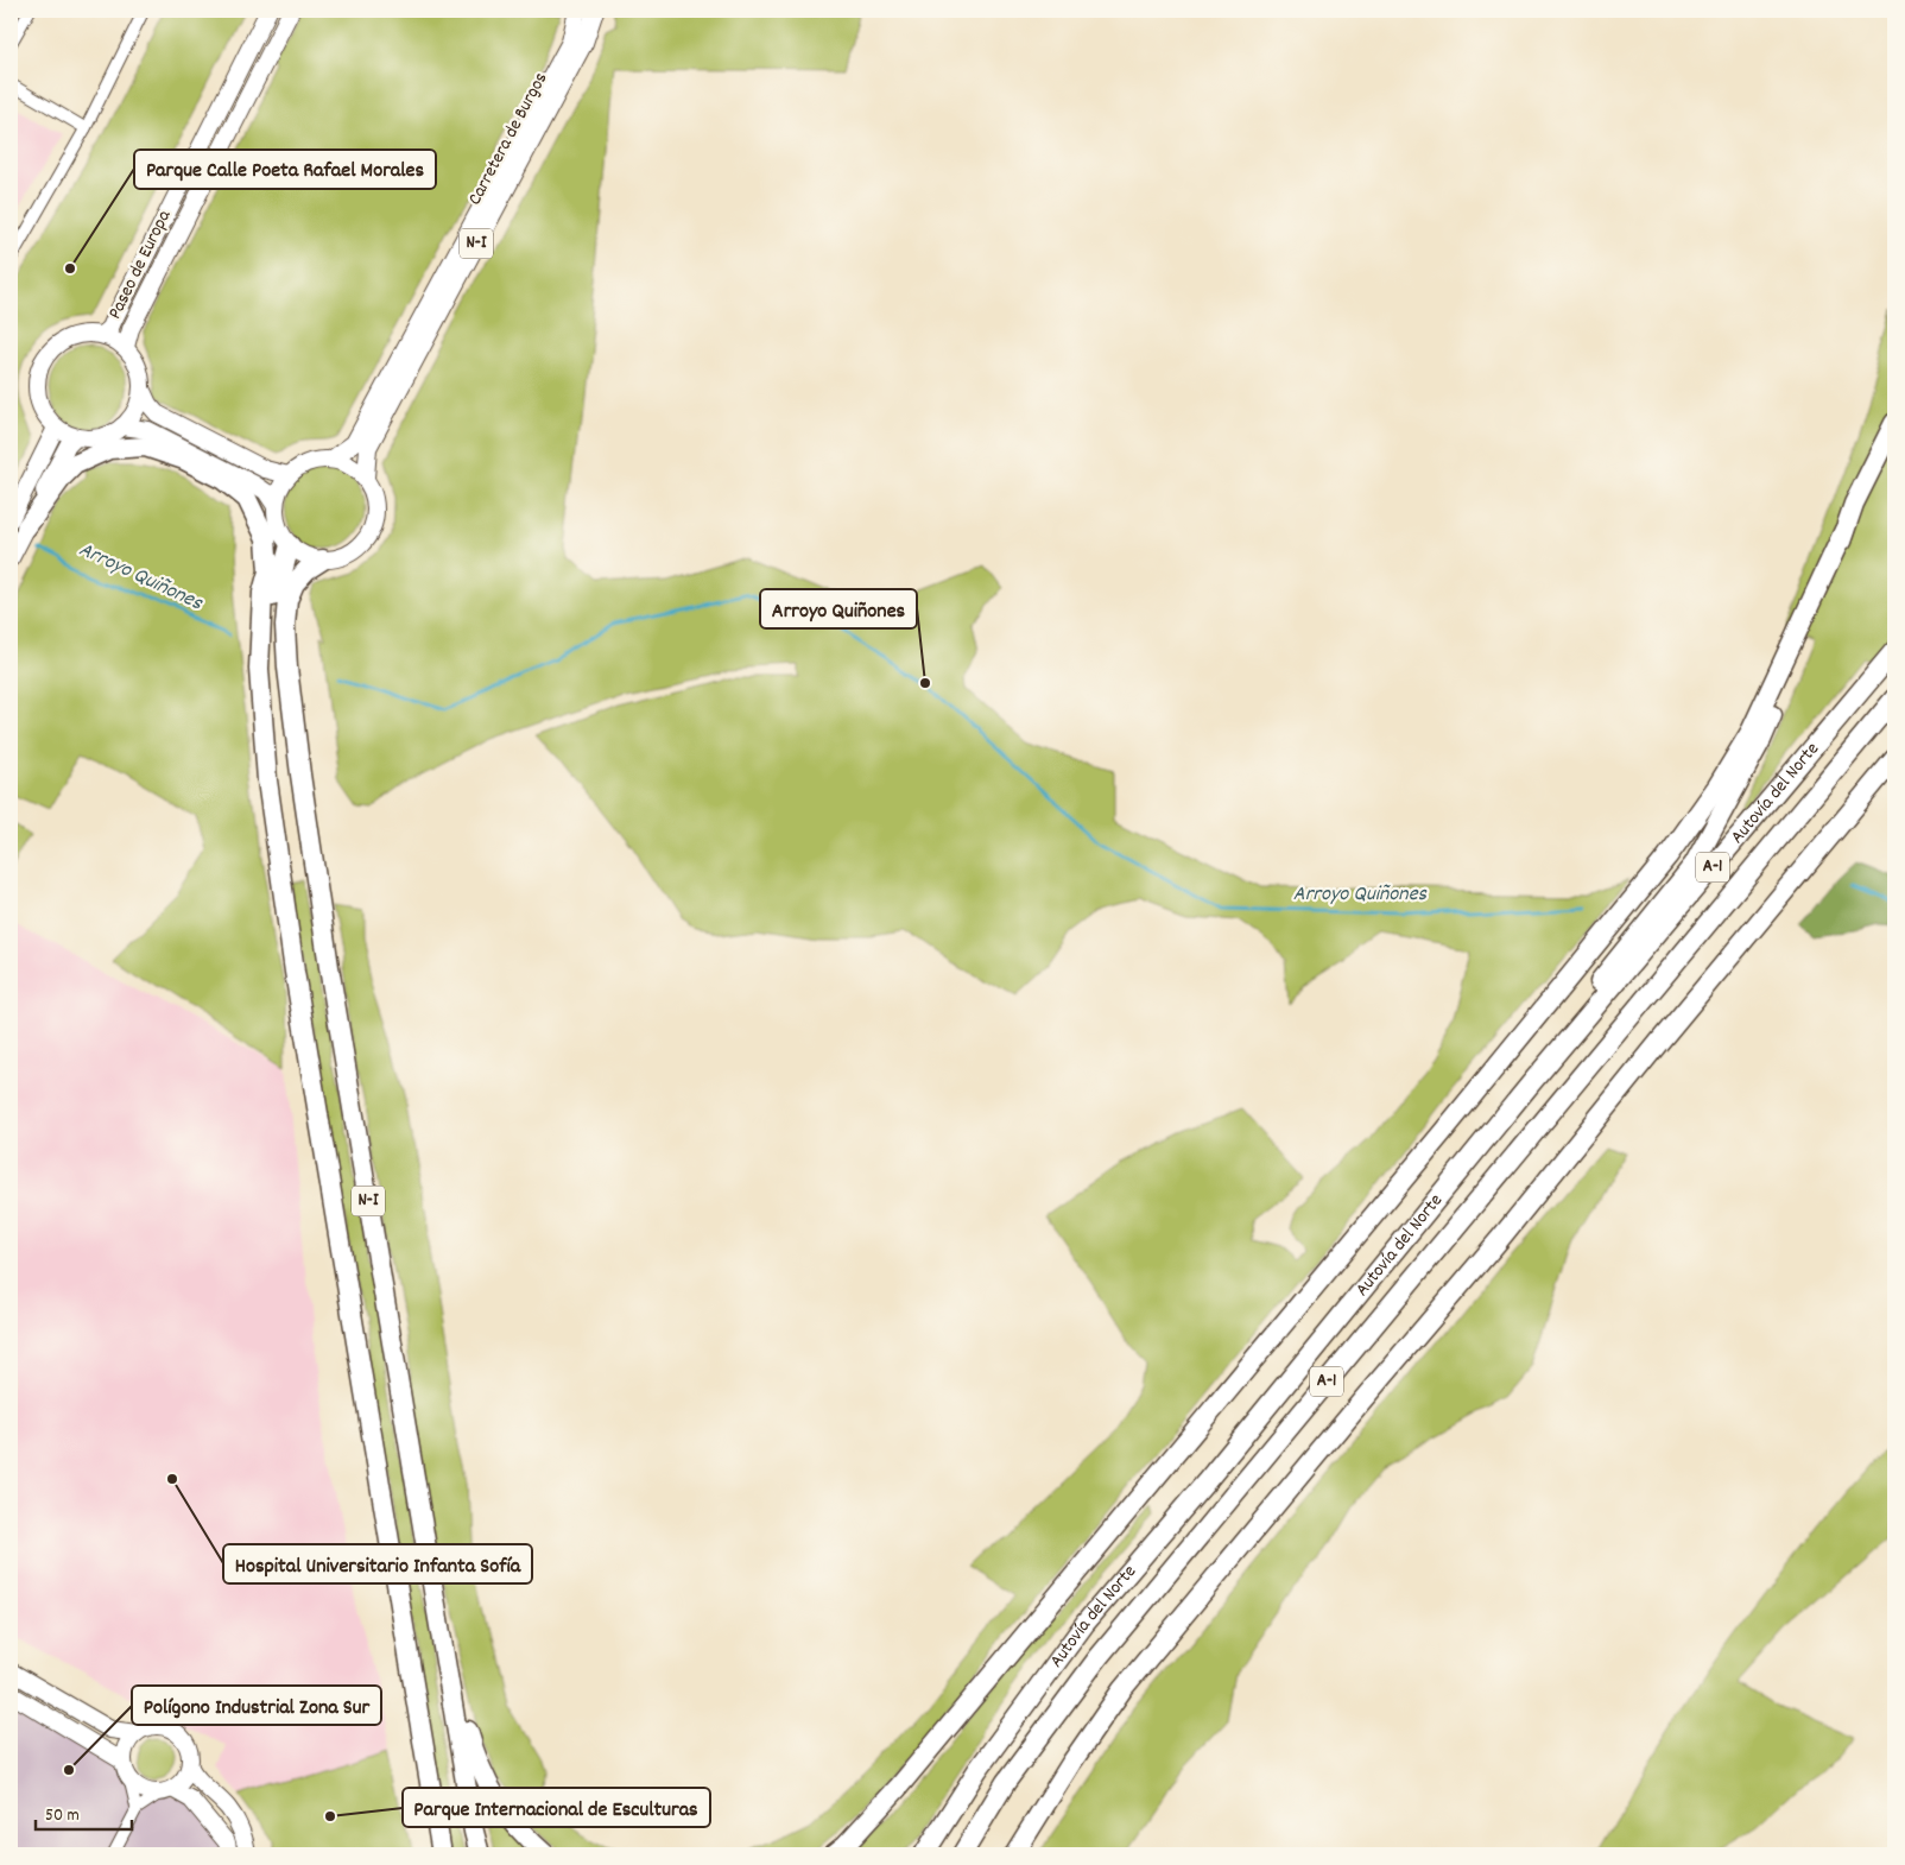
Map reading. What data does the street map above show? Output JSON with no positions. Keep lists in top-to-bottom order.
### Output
{
  "streets": {
    "highway": ["N-I", "Autovía del Norte", "A-1"],
    "main road": ["Carretera de Burgos", "Paseo de Europa"]
  },
  "crossings": [
    ["Carretera de Burgos", "N-I"]
  ],
  "water": ["Arroyo Quiñones"],
  "places": [
    "Parque Calle Poeta Rafael Morales",
    "Arroyo Quiñones",
    "Hospital Universitario Infanta Sofía",
    "Polígono Industrial Zona Sur",
    "Parque Internacional de Esculturas"
  ],
  "scale_bar": "50 m"
}
